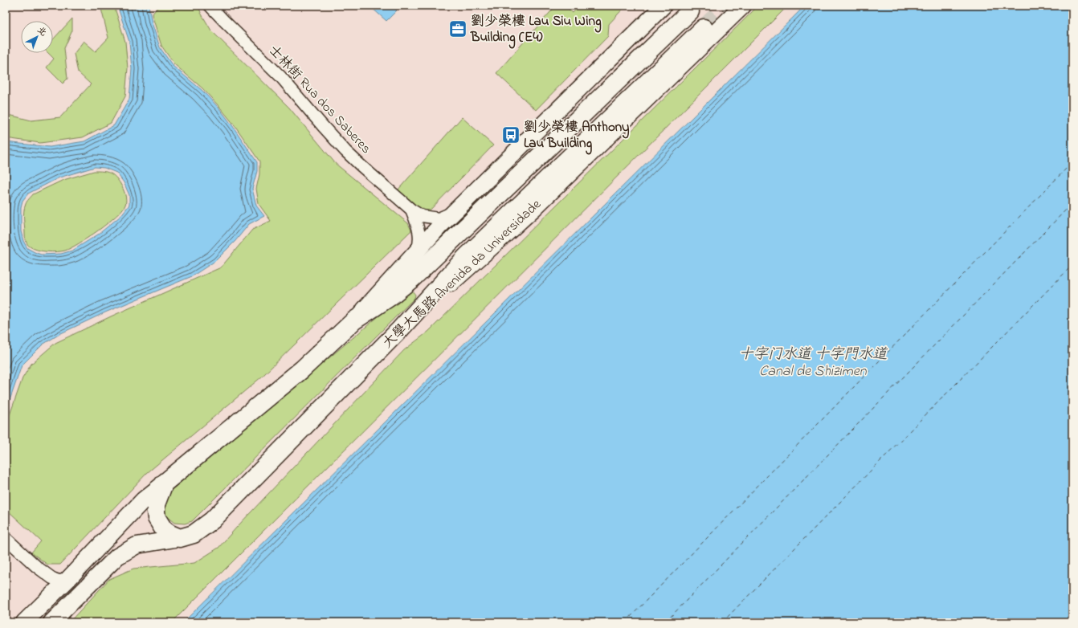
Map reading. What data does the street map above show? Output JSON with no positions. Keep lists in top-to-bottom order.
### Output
{
  "streets": {
    "main road": ["大學大馬路 Avenida da Universidade"],
    "street": ["士林街 Rua dos Saberes"]
  },
  "water": ["十字门水道 十字門水道 Canal de Shizimen"],
  "places": {
    "office": ["劉少榮樓 Lau Siu Wing Building (E4)"],
    "bus stop": ["劉少榮樓 Anthony Lau Building"]
  },
  "north": "top right"
}
